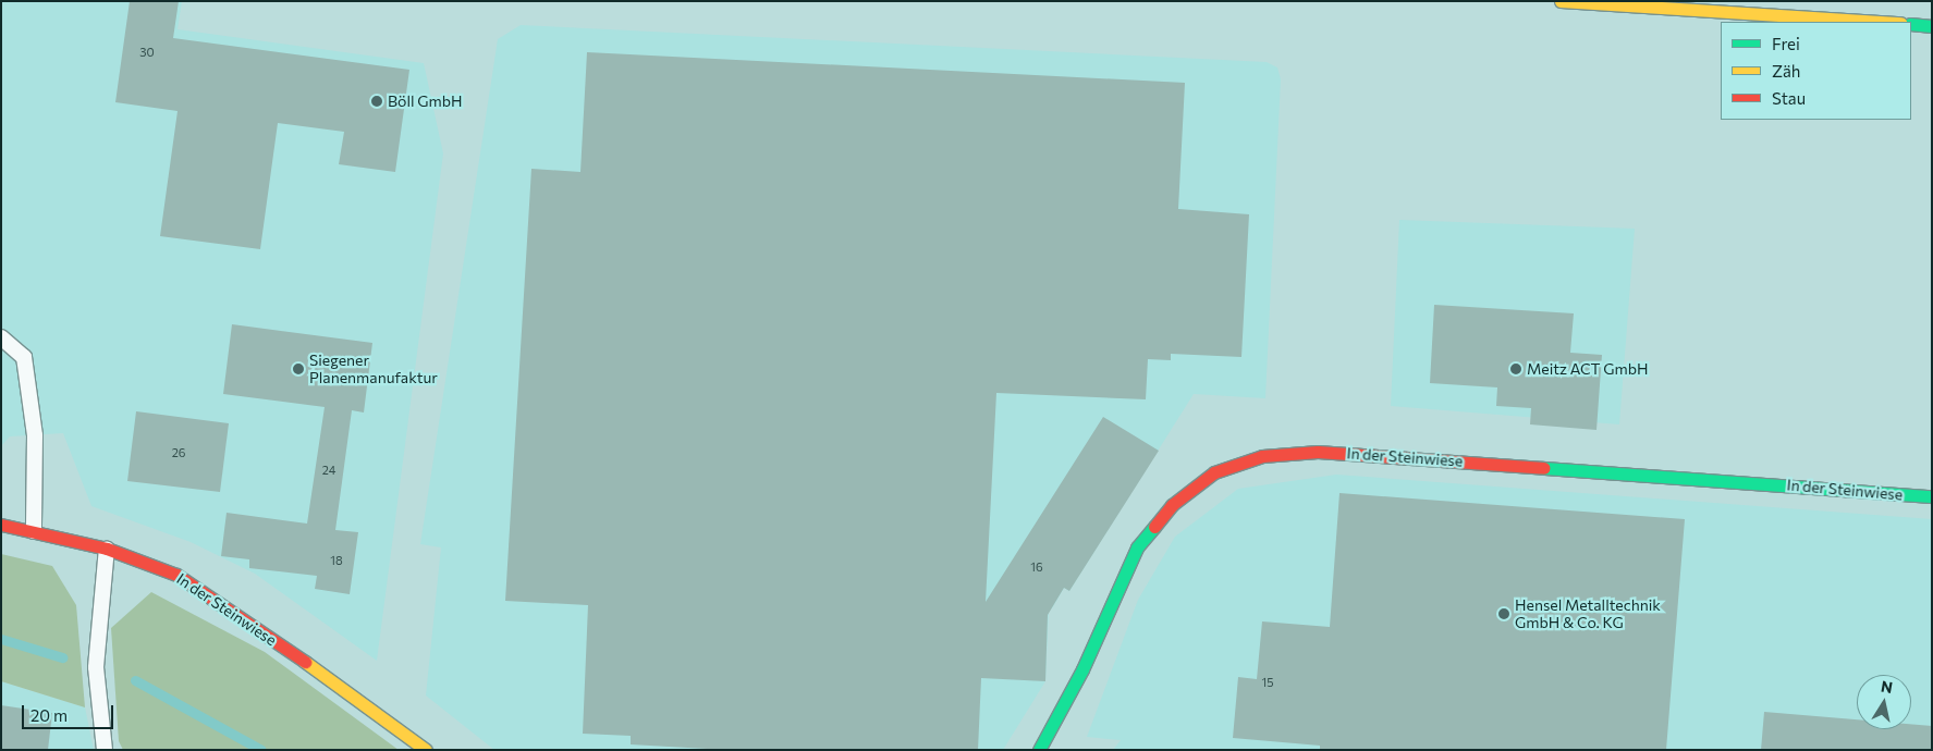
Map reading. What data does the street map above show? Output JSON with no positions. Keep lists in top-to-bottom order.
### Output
{
  "streets": {
    "street": ["In der Steinwiese"]
  },
  "places": [
    "Böll GmbH",
    "Siegener Planenmanufaktur",
    "Meitz ACT GmbH",
    "Hensel Metalltechnik GmbH & Co. KG"
  ],
  "house_numbers": [
    "30",
    "26",
    "24",
    "18",
    "16",
    "15"
  ],
  "legend": ["Frei", "Zäh", "Stau"],
  "scale_bar": "20 m",
  "north": "top"
}
